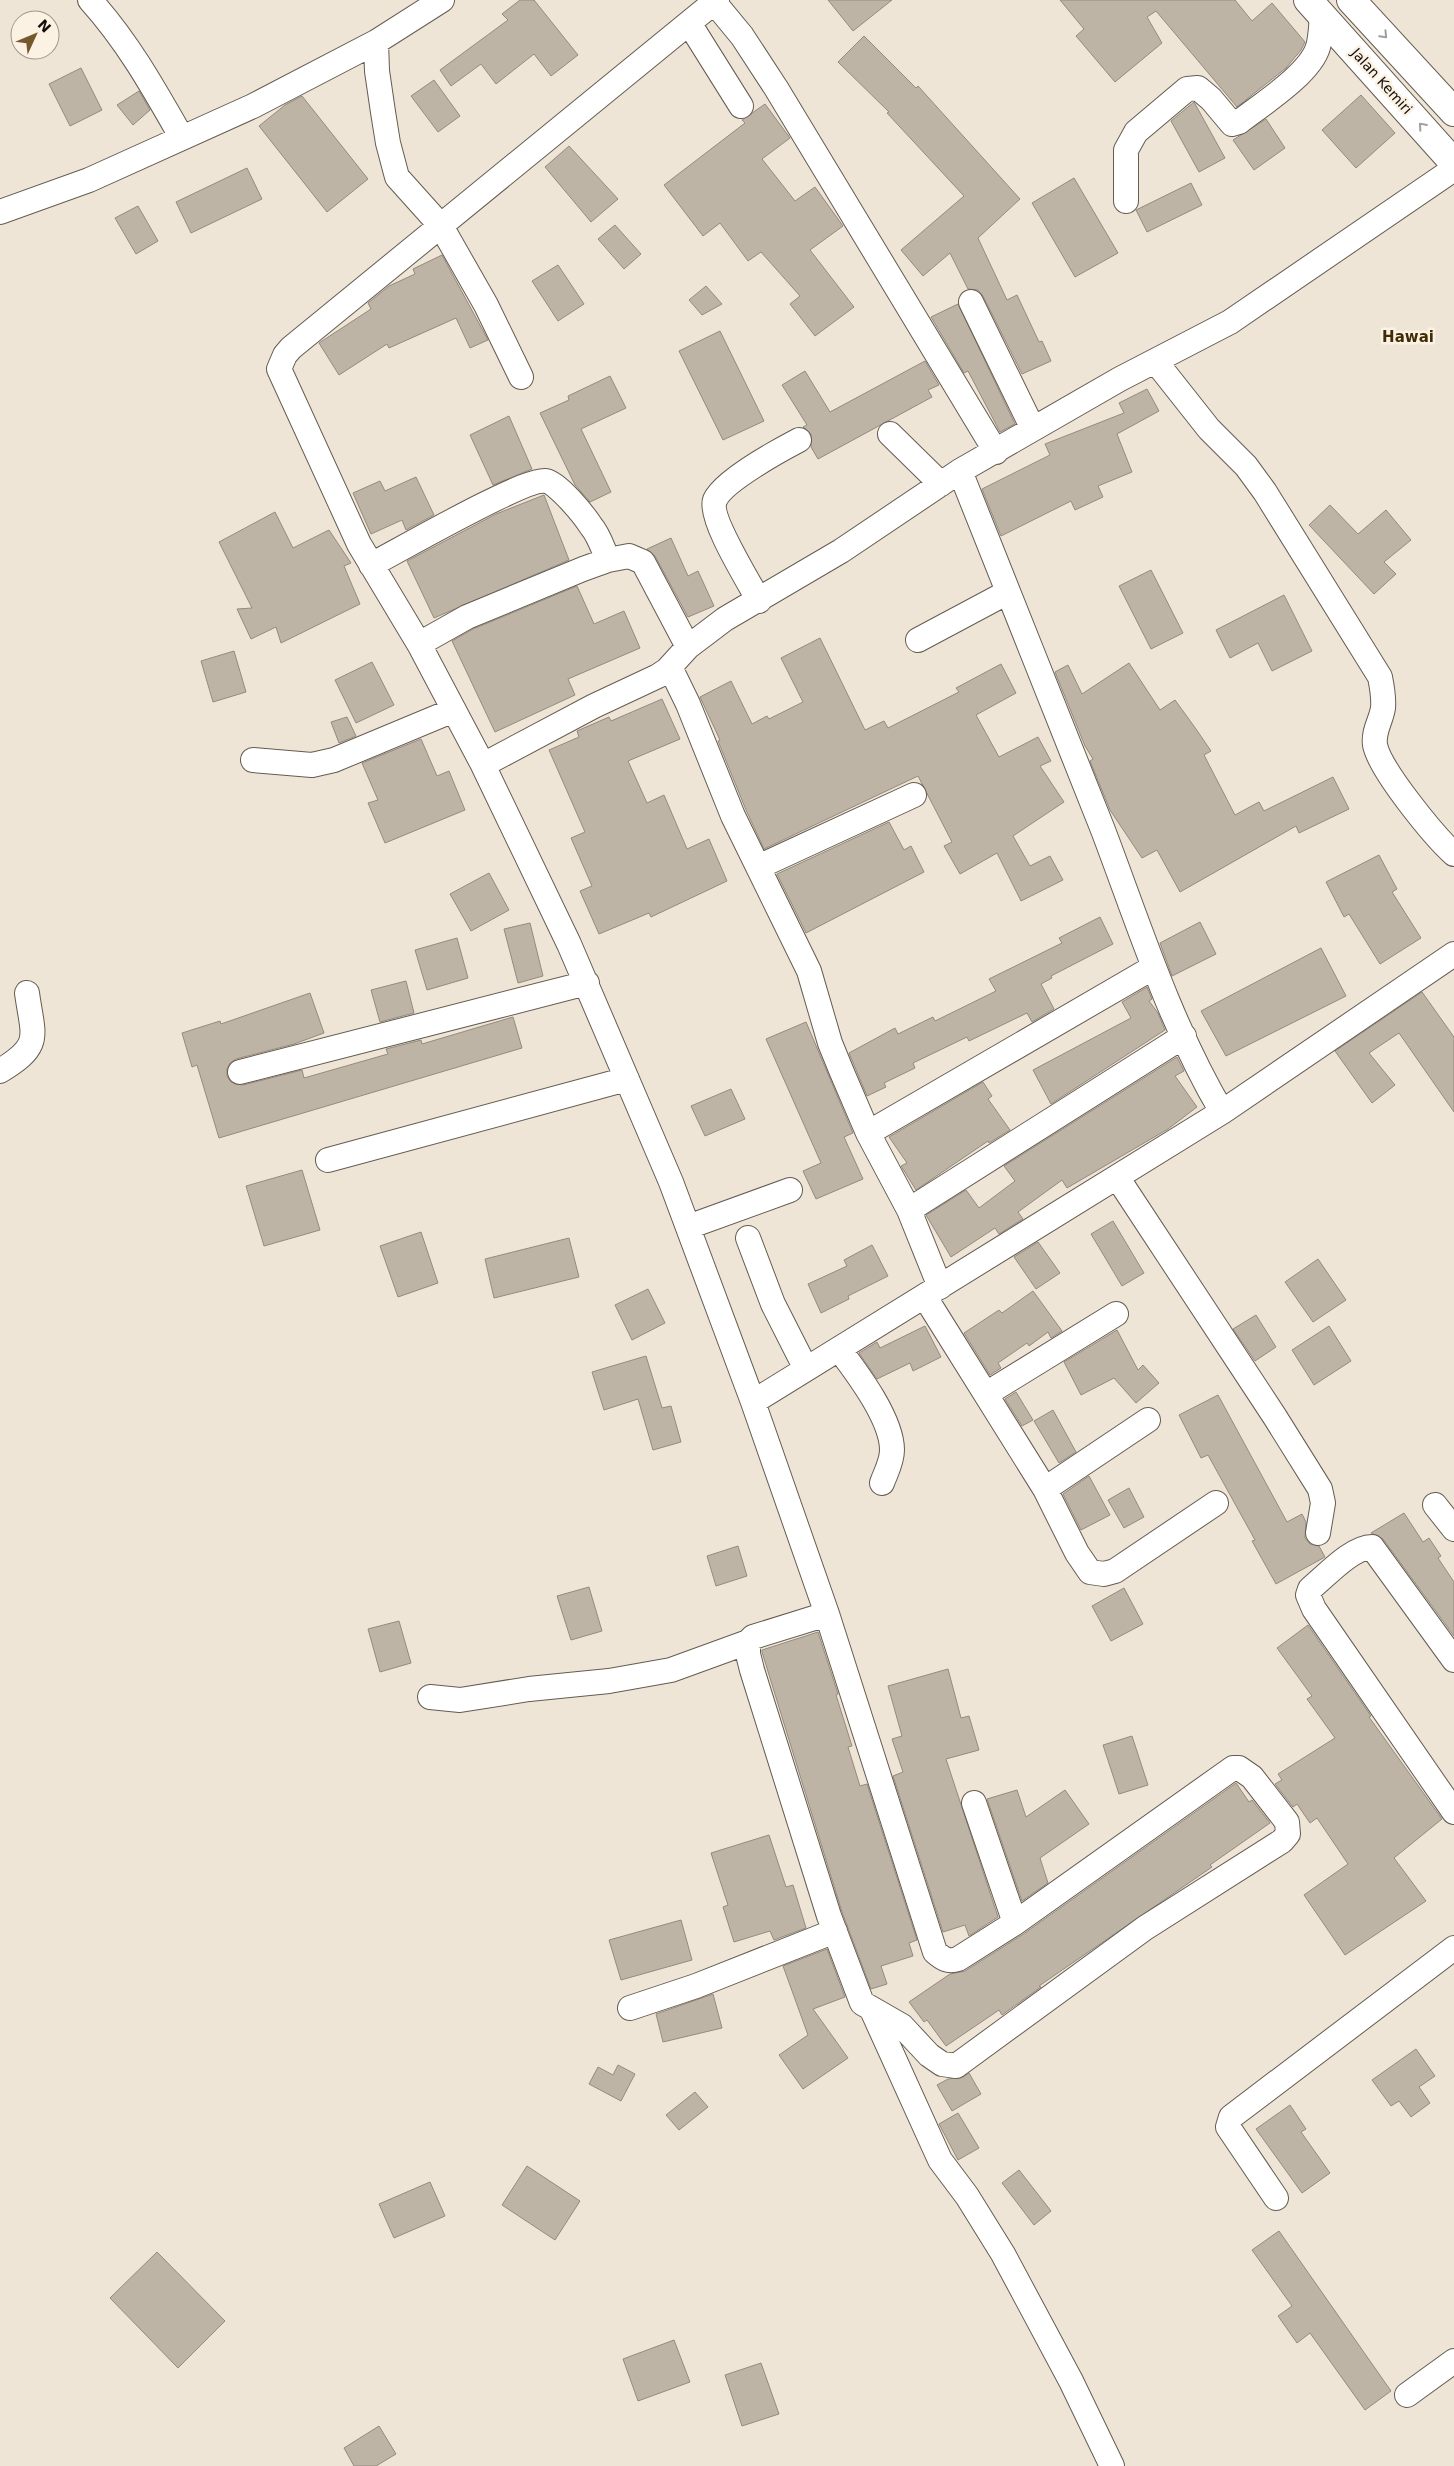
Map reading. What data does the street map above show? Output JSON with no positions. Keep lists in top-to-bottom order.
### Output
{
  "streets": {
    "highway": ["Jalan Kemiri"]
  },
  "districts": ["Hawai"],
  "north": "top right"
}
